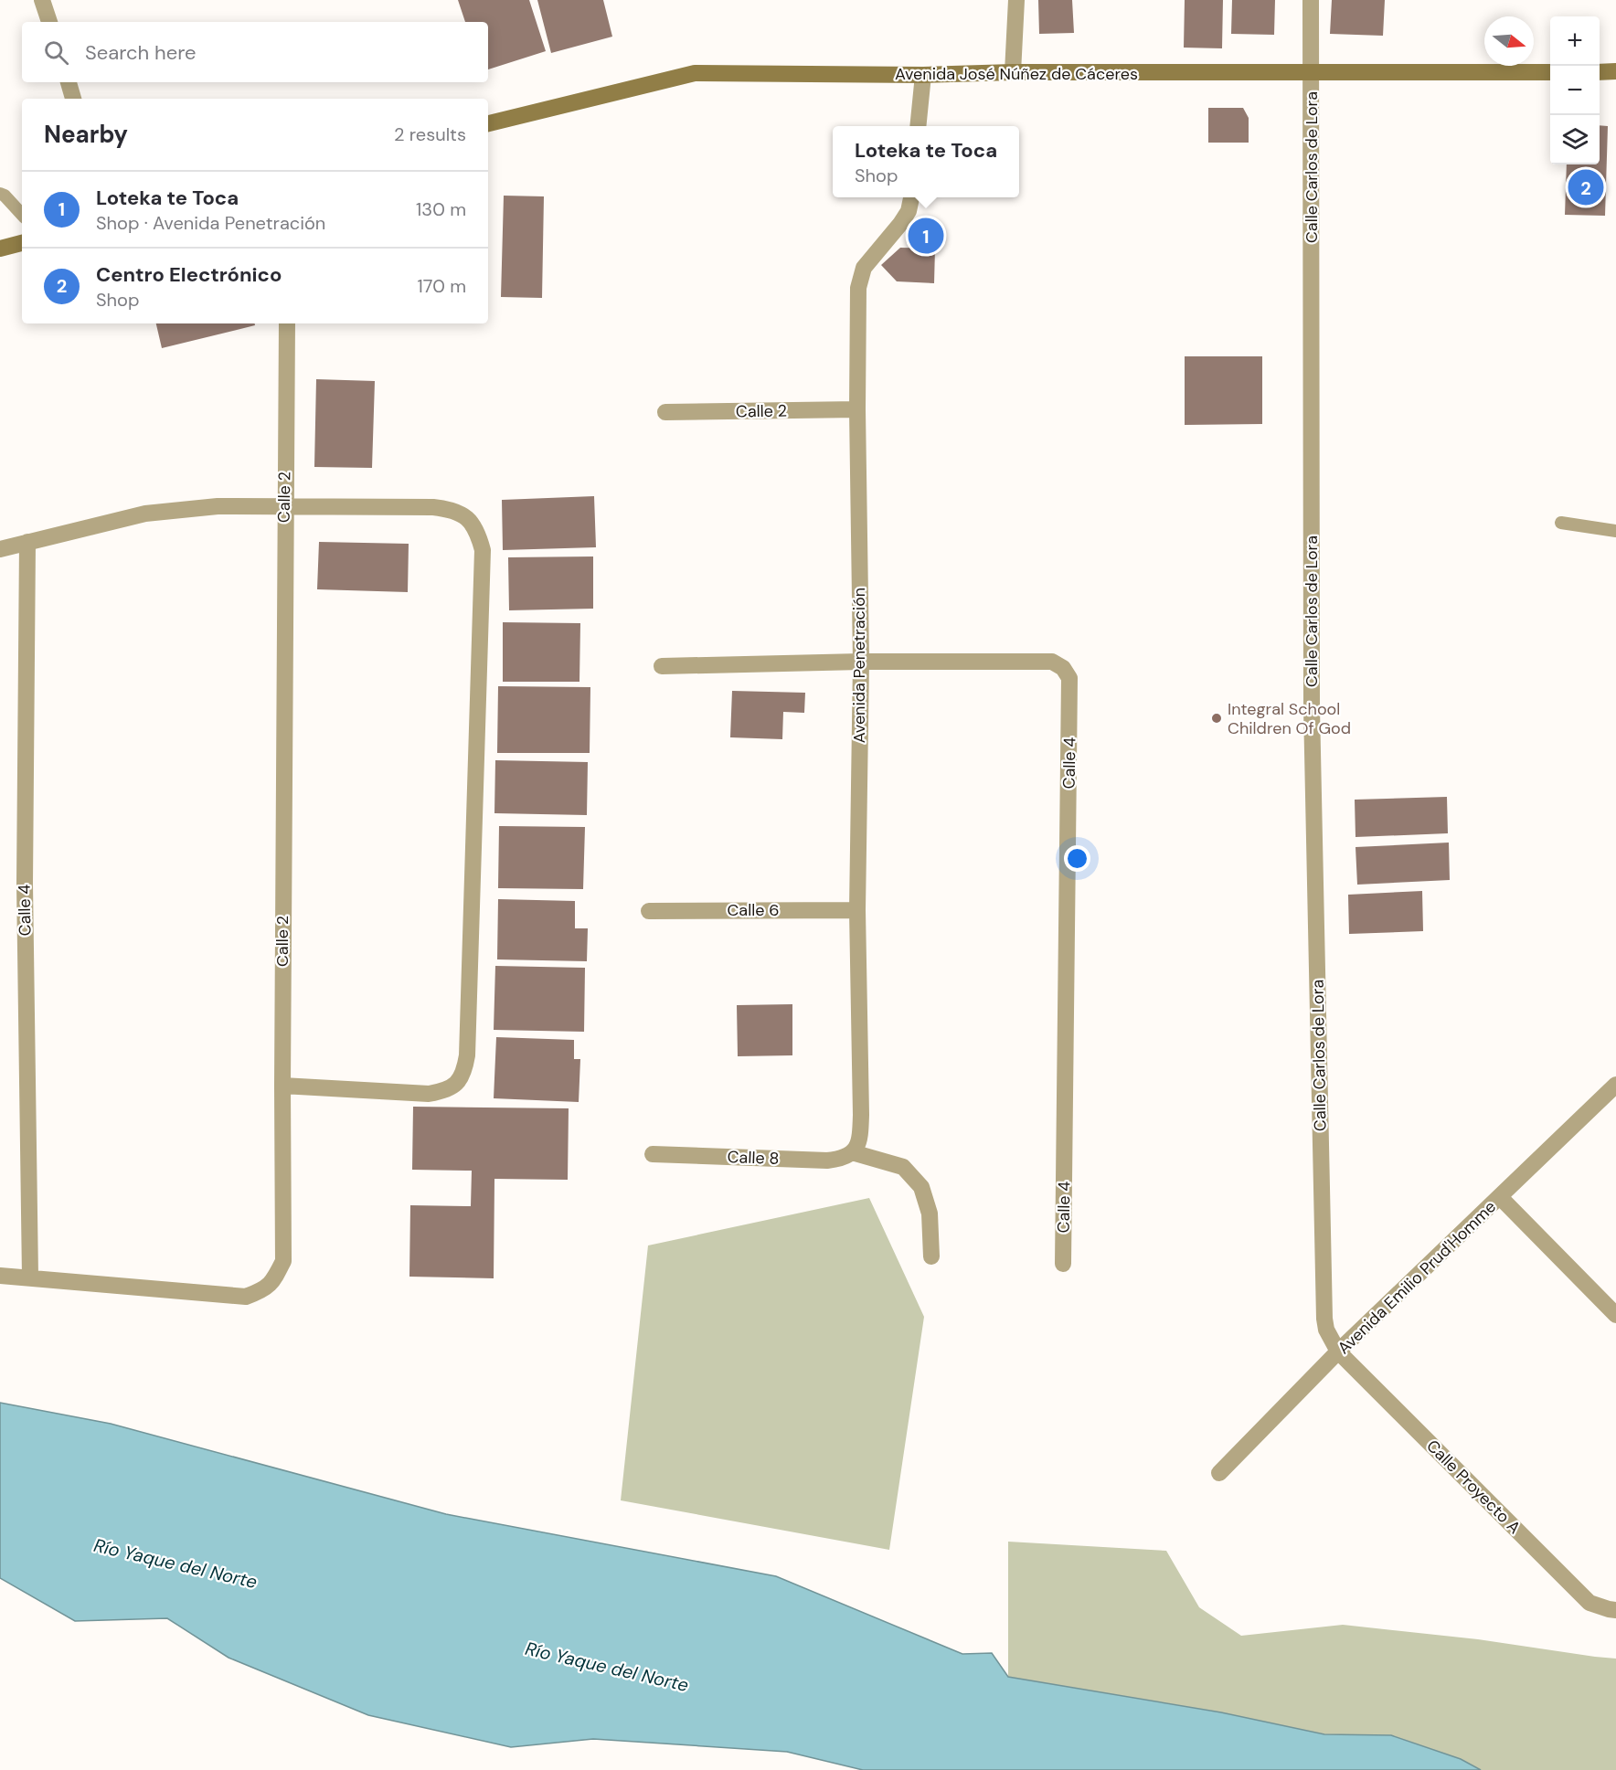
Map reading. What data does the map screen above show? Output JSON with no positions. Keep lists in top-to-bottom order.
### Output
{
  "streets": {
    "main road": ["Avenida José Núñez de Cáceres"],
    "street": [
      "Calle Carlos de Lora",
      "Calle 2",
      "Avenida Penetración",
      "Calle 4",
      "Calle 6",
      "Calle 8",
      "Avenida Emilio Prud'Homme",
      "Calle Proyecto A"
    ]
  },
  "crossings": [
    ["Avenida José Núñez de Cáceres", "Calle Carlos de Lora"],
    ["Calle Carlos de Lora", "Avenida Emilio Prud'Homme"],
    ["Calle Carlos de Lora", "Calle Proyecto A"],
    ["Calle 2", "Avenida Penetración"],
    ["Calle 2", "Calle 4"],
    ["Avenida Penetración", "Calle 4"],
    ["Avenida Penetración", "Calle 6"],
    ["Avenida Penetración", "Calle 8"],
    ["Avenida Emilio Prud'Homme", "Calle Proyecto A"]
  ],
  "water": ["Río Yaque del Norte"],
  "places": ["Integral School Children Of God"],
  "north": "right",
  "page": {
    "map_buttons": ["+", "−"],
    "search": "Search here",
    "heading": ["Nearby", "2 results"],
    "popup": ["Loteka te Toca", "Shop"],
    "pins": ["2", "1"],
    "list": [
      {
        "mark": "1",
        "name": "Loteka te Toca",
        "note": "Shop · Avenida Penetración",
        "value": "130 m"
      },
      {
        "mark": "2",
        "name": "Centro Electrónico",
        "note": "Shop",
        "value": "170 m"
      }
    ]
  }
}
